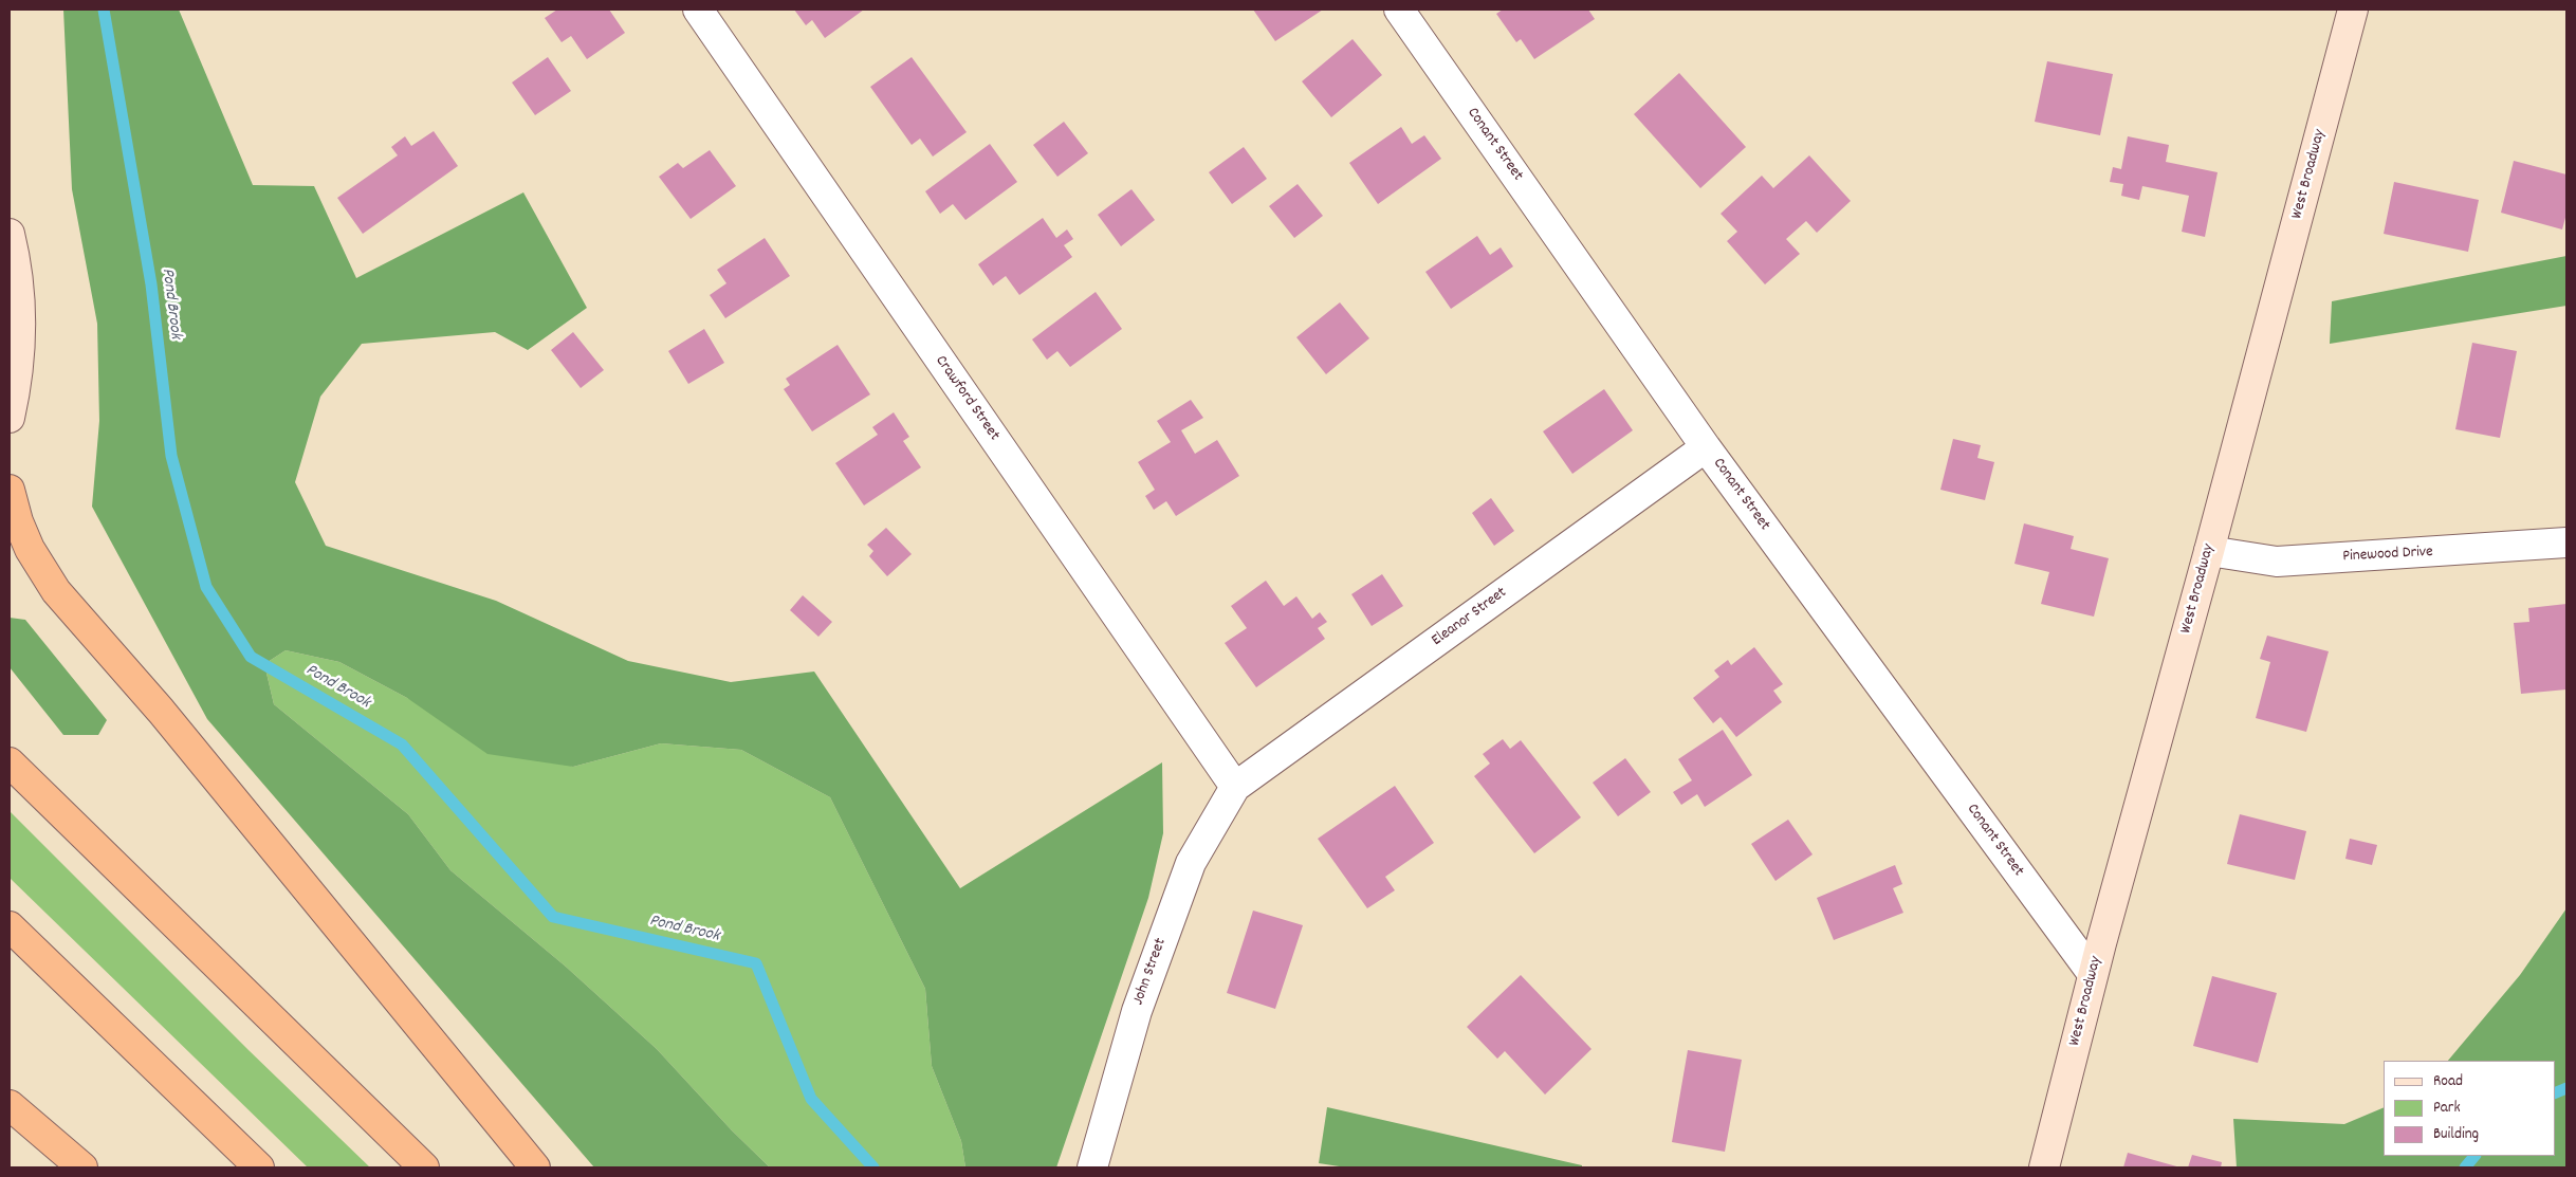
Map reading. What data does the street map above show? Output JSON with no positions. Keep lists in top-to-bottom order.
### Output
{
  "streets": {
    "main road": ["West Broadway"],
    "street": [
      "Conant Street",
      "Crawford Street",
      "Pinewood Drive",
      "Eleanor Street",
      "John Street"
    ]
  },
  "crossings": [
    ["Conant Street", "West Broadway"],
    ["Conant Street", "Eleanor Street"],
    ["West Broadway", "Pinewood Drive"],
    ["Crawford Street", "Eleanor Street"],
    ["Crawford Street", "John Street"],
    ["Eleanor Street", "John Street"]
  ],
  "water": ["Pond Brook"],
  "legend": ["Road", "Park", "Building"]
}
